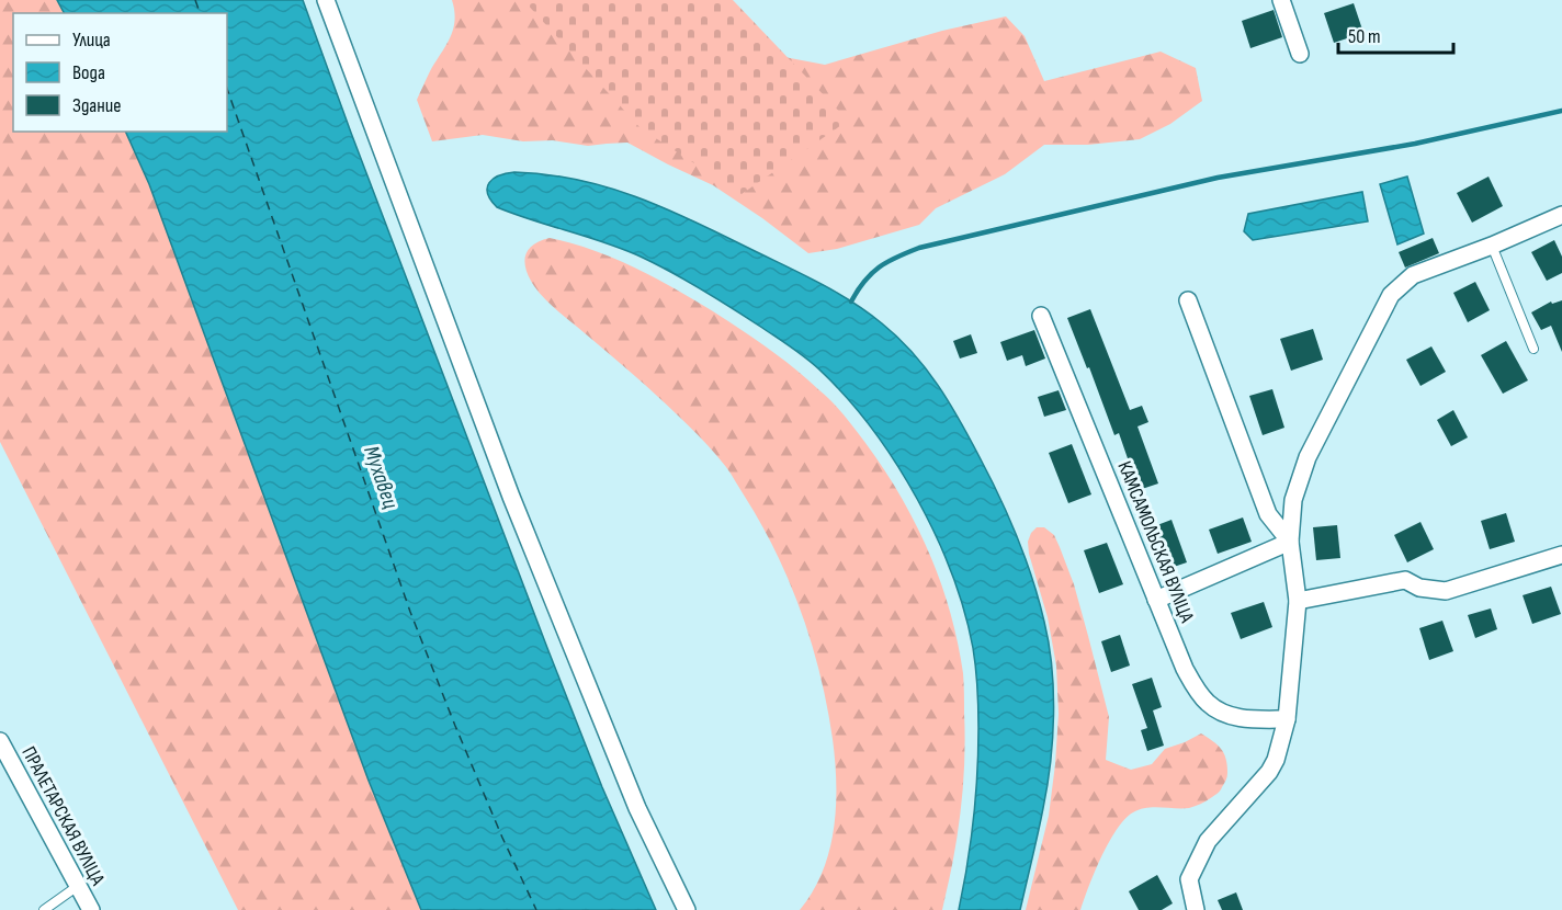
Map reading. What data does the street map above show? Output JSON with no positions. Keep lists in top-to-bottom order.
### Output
{
  "streets": {
    "street": ["КАМСАМОЛЬСКАЯ ВУЛІЦА", "ПРАЛЕТАРСКАЯ ВУЛІЦА"]
  },
  "water": ["Мухавец"],
  "legend": ["Улица", "Вода", "Здание"],
  "scale_bar": "50 m"
}
